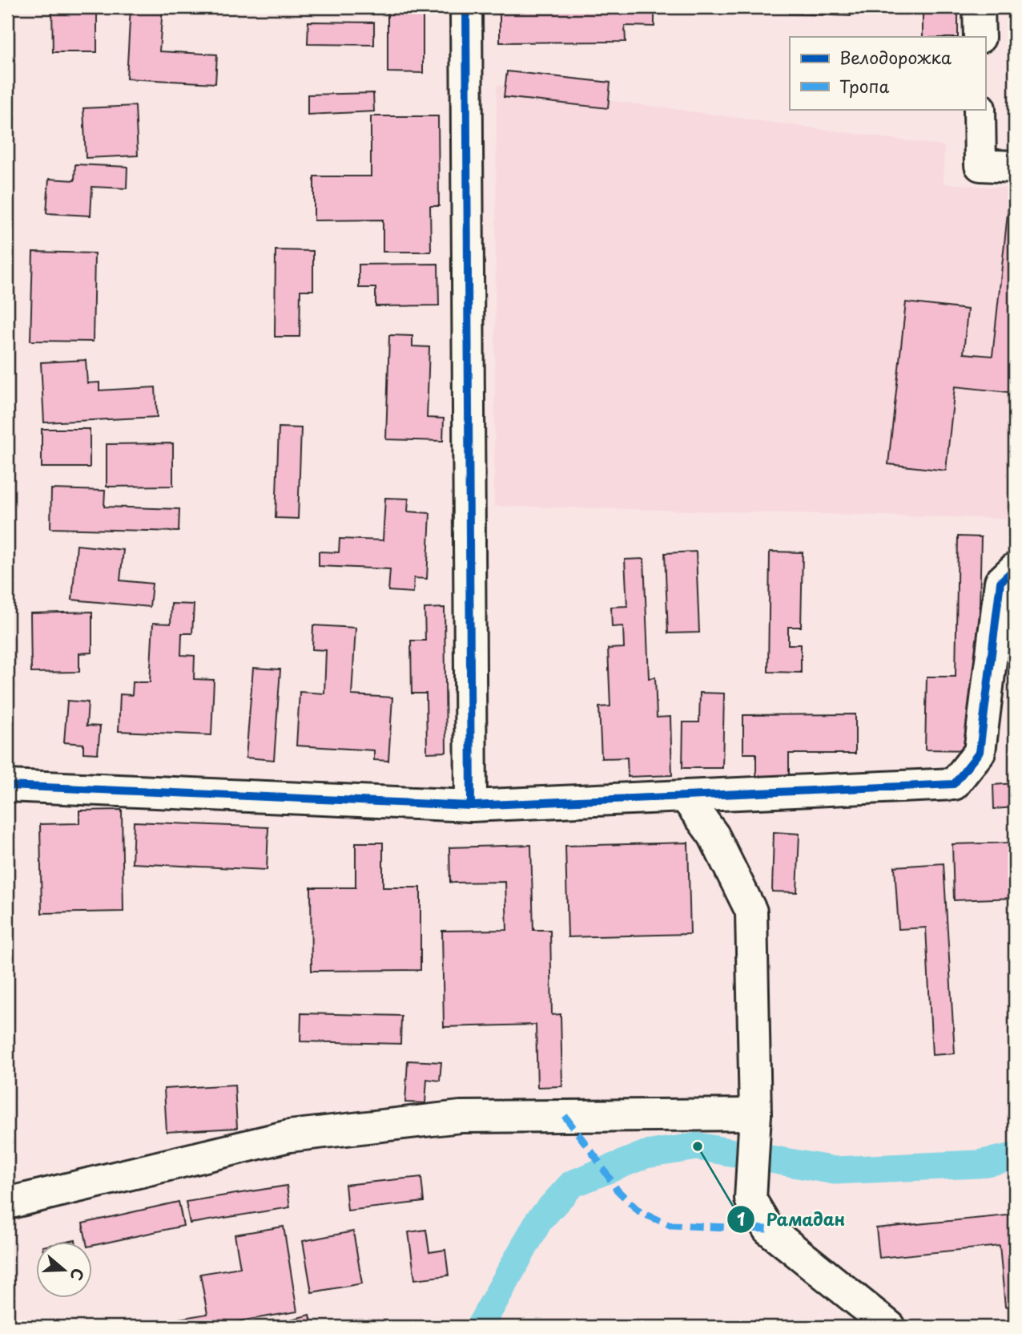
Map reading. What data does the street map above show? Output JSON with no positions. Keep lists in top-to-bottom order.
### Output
{
  "places": ["Рамадан"],
  "legend": ["Велодорожка", "Тропа"],
  "north": "right"
}
